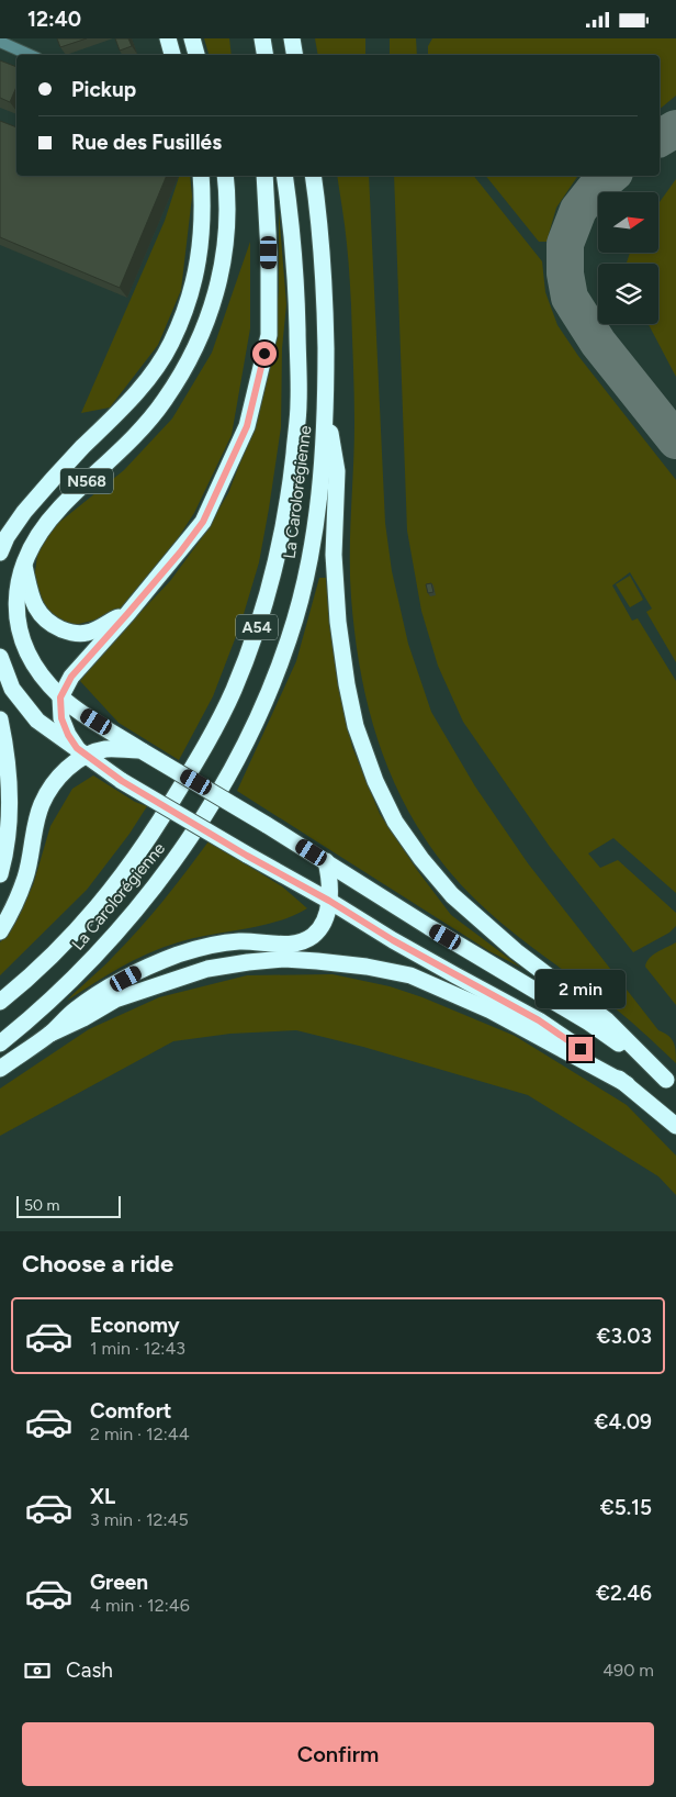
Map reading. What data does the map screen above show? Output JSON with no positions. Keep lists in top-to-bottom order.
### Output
{
  "streets": {
    "highway": ["N568", "La Carolorégienne", "A54"]
  },
  "scale_bar": "50 m",
  "north": "right",
  "page": {
    "status": "12:40",
    "banner": ["Pickup", "Rue des Fusillés"],
    "bubble": "2 min",
    "scale": "50 m",
    "heading": "Choose a ride",
    "list": [
      {
        "name": "Economy",
        "note": "1 min · 12:43",
        "value": "€3.03"
      },
      {
        "name": "Comfort",
        "note": "2 min · 12:44",
        "value": "€4.09"
      },
      {
        "name": "XL",
        "note": "3 min · 12:45",
        "value": "€5.15"
      },
      {
        "name": "Green",
        "note": "4 min · 12:46",
        "value": "€2.46"
      }
    ],
    "pay": ["Cash", "490 m"],
    "buttons": "Confirm"
  }
}
